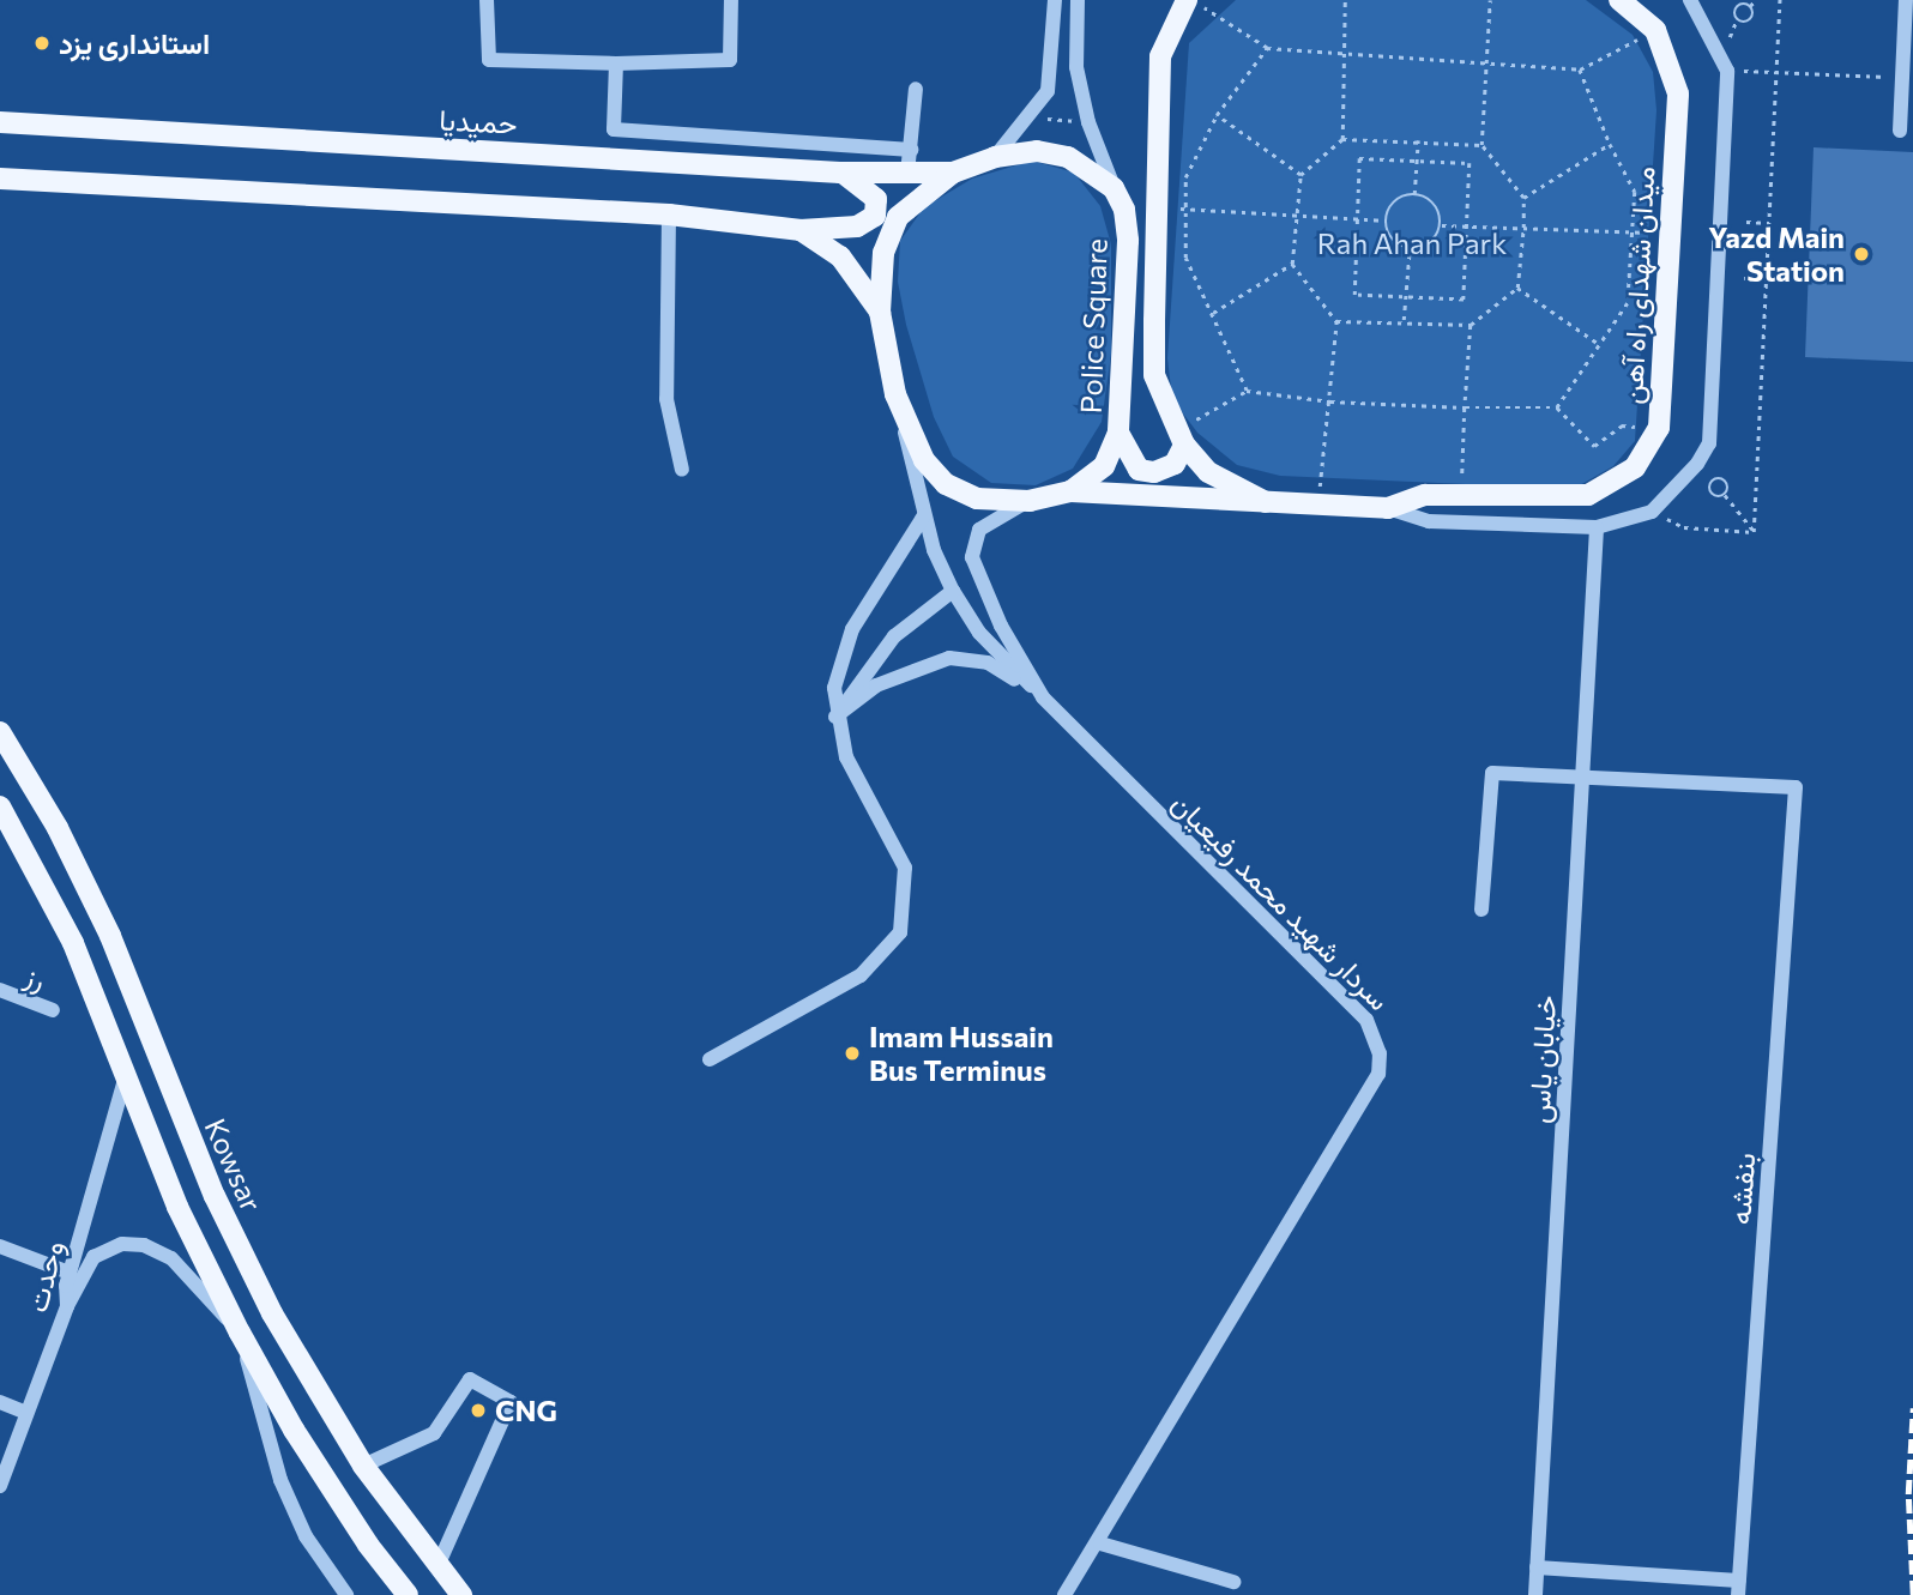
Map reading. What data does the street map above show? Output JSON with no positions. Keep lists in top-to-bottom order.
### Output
{
  "streets": {
    "main road": [
      "حمیدیا",
      "میدان شهدای راه آهن",
      "Police Square",
      "Kowsar"
    ],
    "street": [
      "سردار شهید محمد رفیعیان",
      "رز",
      "خیابان یاس",
      "بنفشه",
      "وحدت"
    ]
  },
  "crossings": [
    ["حمیدیا", "Police Square"],
    ["میدان شهدای راه آهن", "Police Square"],
    ["Police Square", "سردار شهید محمد رفیعیان"],
    ["خیابان یاس", "بنفشه"]
  ],
  "parks": ["Rah Ahan Park"],
  "places": [
    "استانداری یزد",
    "Yazd Main Station",
    "Imam Hussain Bus Terminus",
    "CNG"
  ]
}
